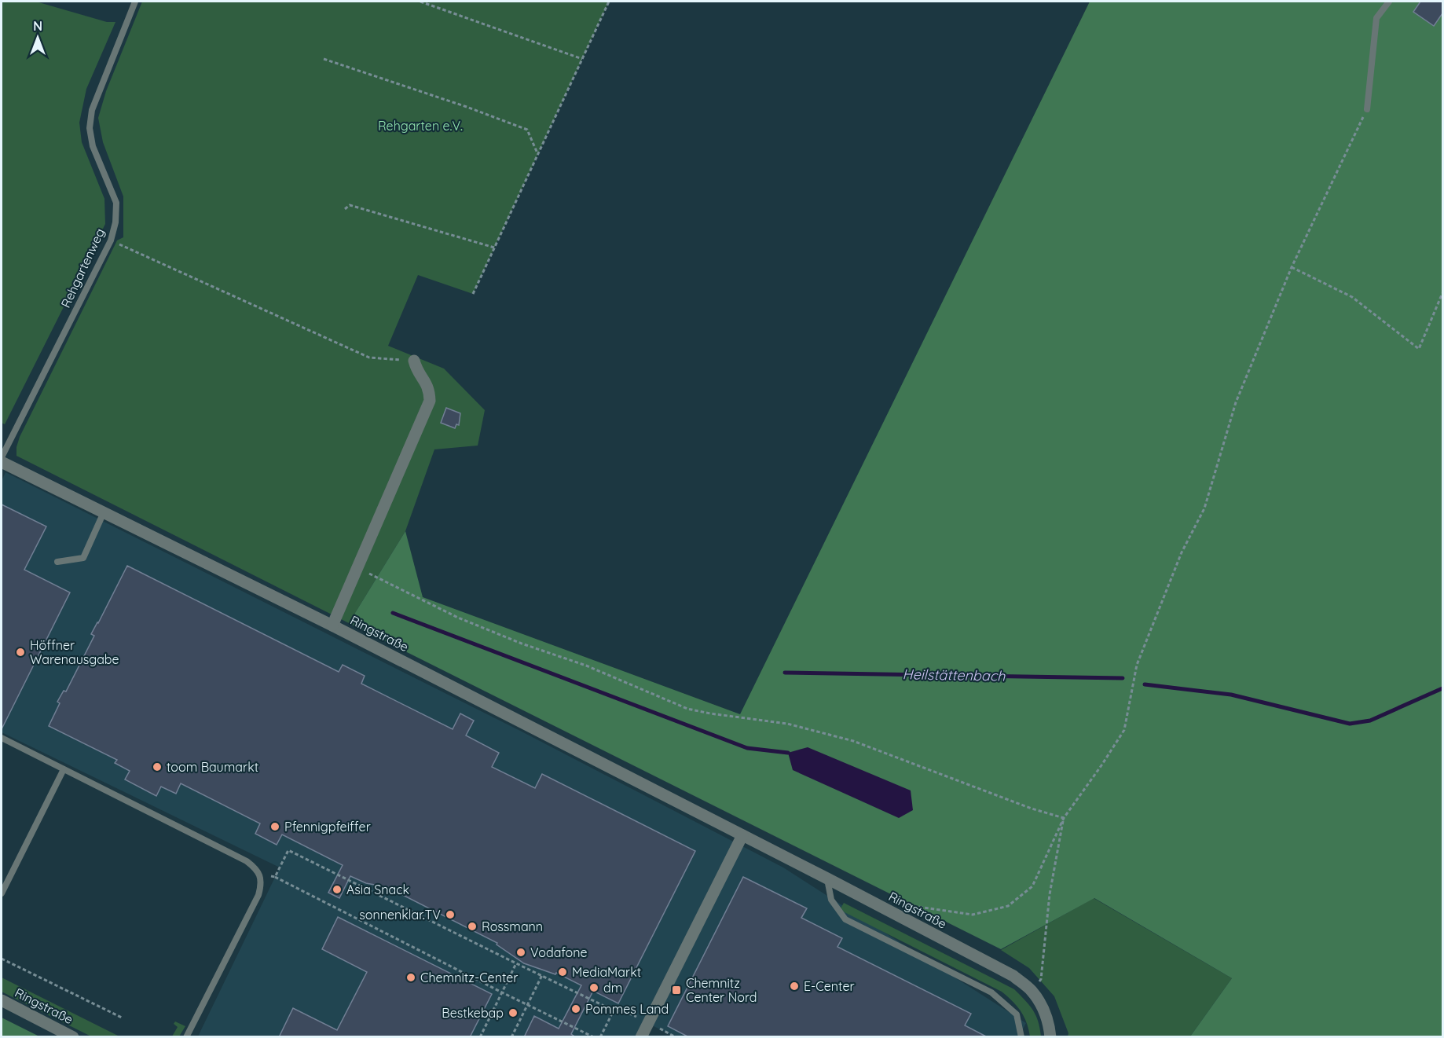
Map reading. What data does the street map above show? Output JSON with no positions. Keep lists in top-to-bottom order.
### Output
{
  "streets": {
    "street": ["Ringstraße"],
    "lane": ["Rehgartenweg"]
  },
  "water": ["Heilstättenbach"],
  "parks": ["Rehgarten e.V."],
  "places": {
    "other": [
      "Höffner Warenausgabe",
      "toom Baumarkt",
      "Pfennigpfeiffer",
      "Asia Snack",
      "sonnenklar.TV",
      "Rossmann",
      "Vodafone",
      "MediaMarkt",
      "Chemnitz-Center",
      "E-Center",
      "dm",
      "Pommes Land",
      "Bestkebap"
    ],
    "transit": ["Chemnitz Center Nord"]
  },
  "north": "top"
}
